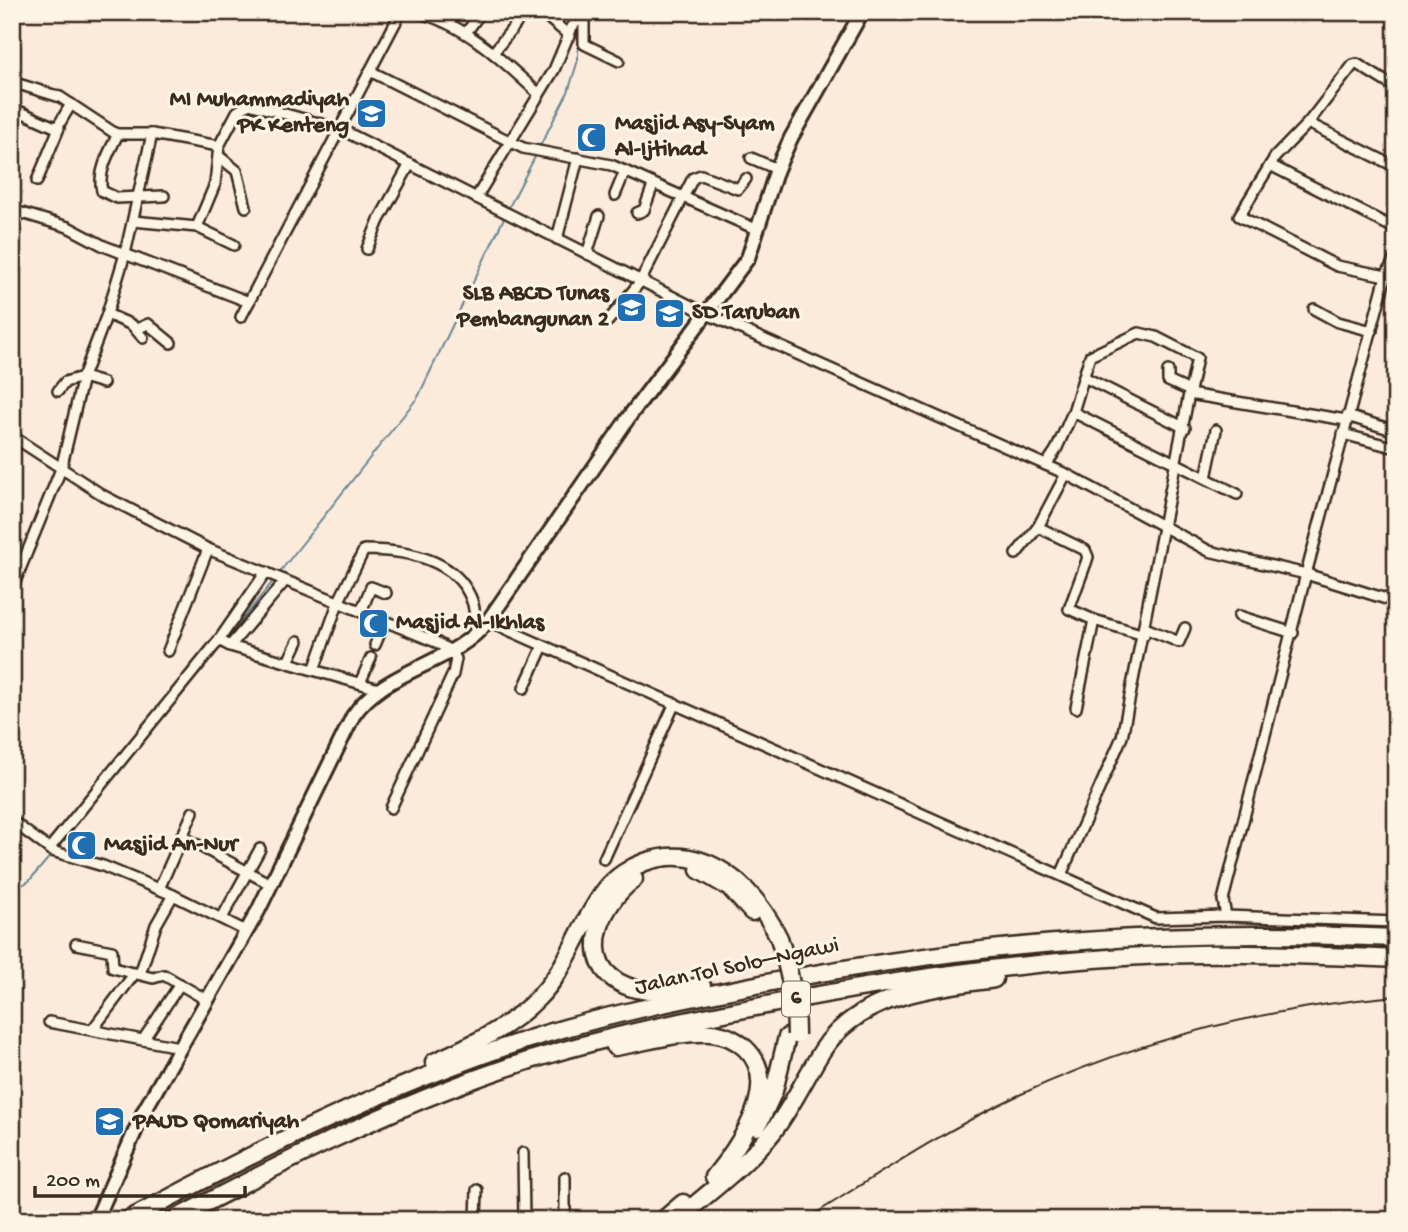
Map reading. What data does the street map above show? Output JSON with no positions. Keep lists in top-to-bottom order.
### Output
{
  "streets": {
    "highway": ["Jalan Tol Solo–Ngawi", "6"]
  },
  "places": {
    "school or university": [
      "MI Muhammadiyah PK Kenteng",
      "SLB ABCD Tunas Pembangunan 2",
      "SD Taruban",
      "PAUD Qomariyah"
    ],
    "mosque": ["Masjid Asy-Syam Al-Ijtihad", "Masjid Al-Ikhlas", "Masjid An-Nur"]
  },
  "scale_bar": "200 m"
}
